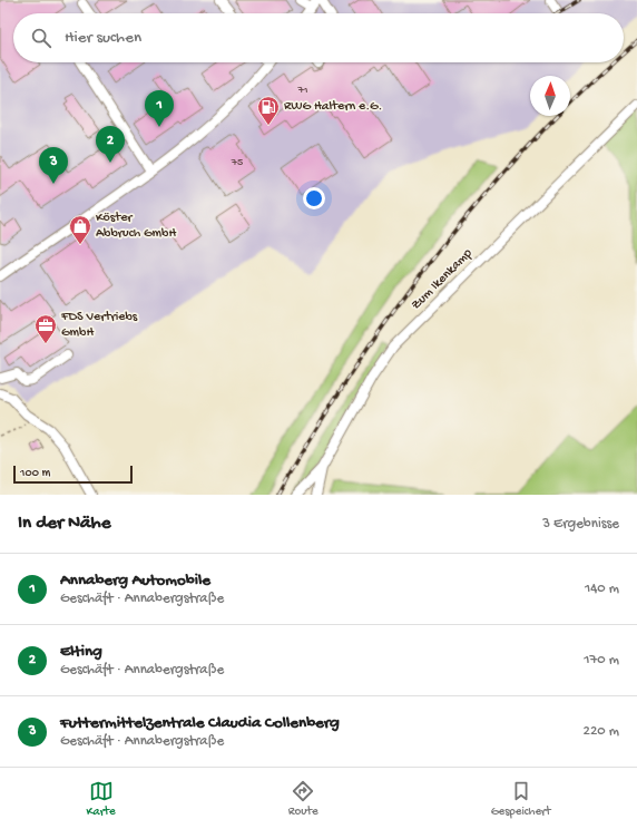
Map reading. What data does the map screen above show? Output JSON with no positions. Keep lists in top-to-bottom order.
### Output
{
  "streets": {
    "street": ["Zum Ikenkamp"]
  },
  "places": {
    "fuel station": ["RWG Haltern e.G."],
    "shop": ["Köster Abbruch GmbH"],
    "office": ["FDS Vertriebs GmbH"]
  },
  "house_numbers": ["71", "75"],
  "scale_bar": "100 m",
  "north": "top",
  "page": {
    "search": "Hier suchen",
    "pins": ["1", "2", "3"],
    "scale": "100 m",
    "heading": ["In der Nähe", "3 Ergebnisse"],
    "list": [
      {
        "mark": "1",
        "name": "Annaberg Automobile",
        "note": "Geschäft · Annabergstraße",
        "value": "140 m"
      },
      {
        "mark": "2",
        "name": "Elting",
        "note": "Geschäft · Annabergstraße",
        "value": "170 m"
      },
      {
        "mark": "3",
        "name": "Futtermittelzentrale Claudia Collenberg",
        "note": "Geschäft · Annabergstraße",
        "value": "220 m"
      }
    ],
    "nav": ["Karte", "Route", "Gespeichert"]
  }
}
